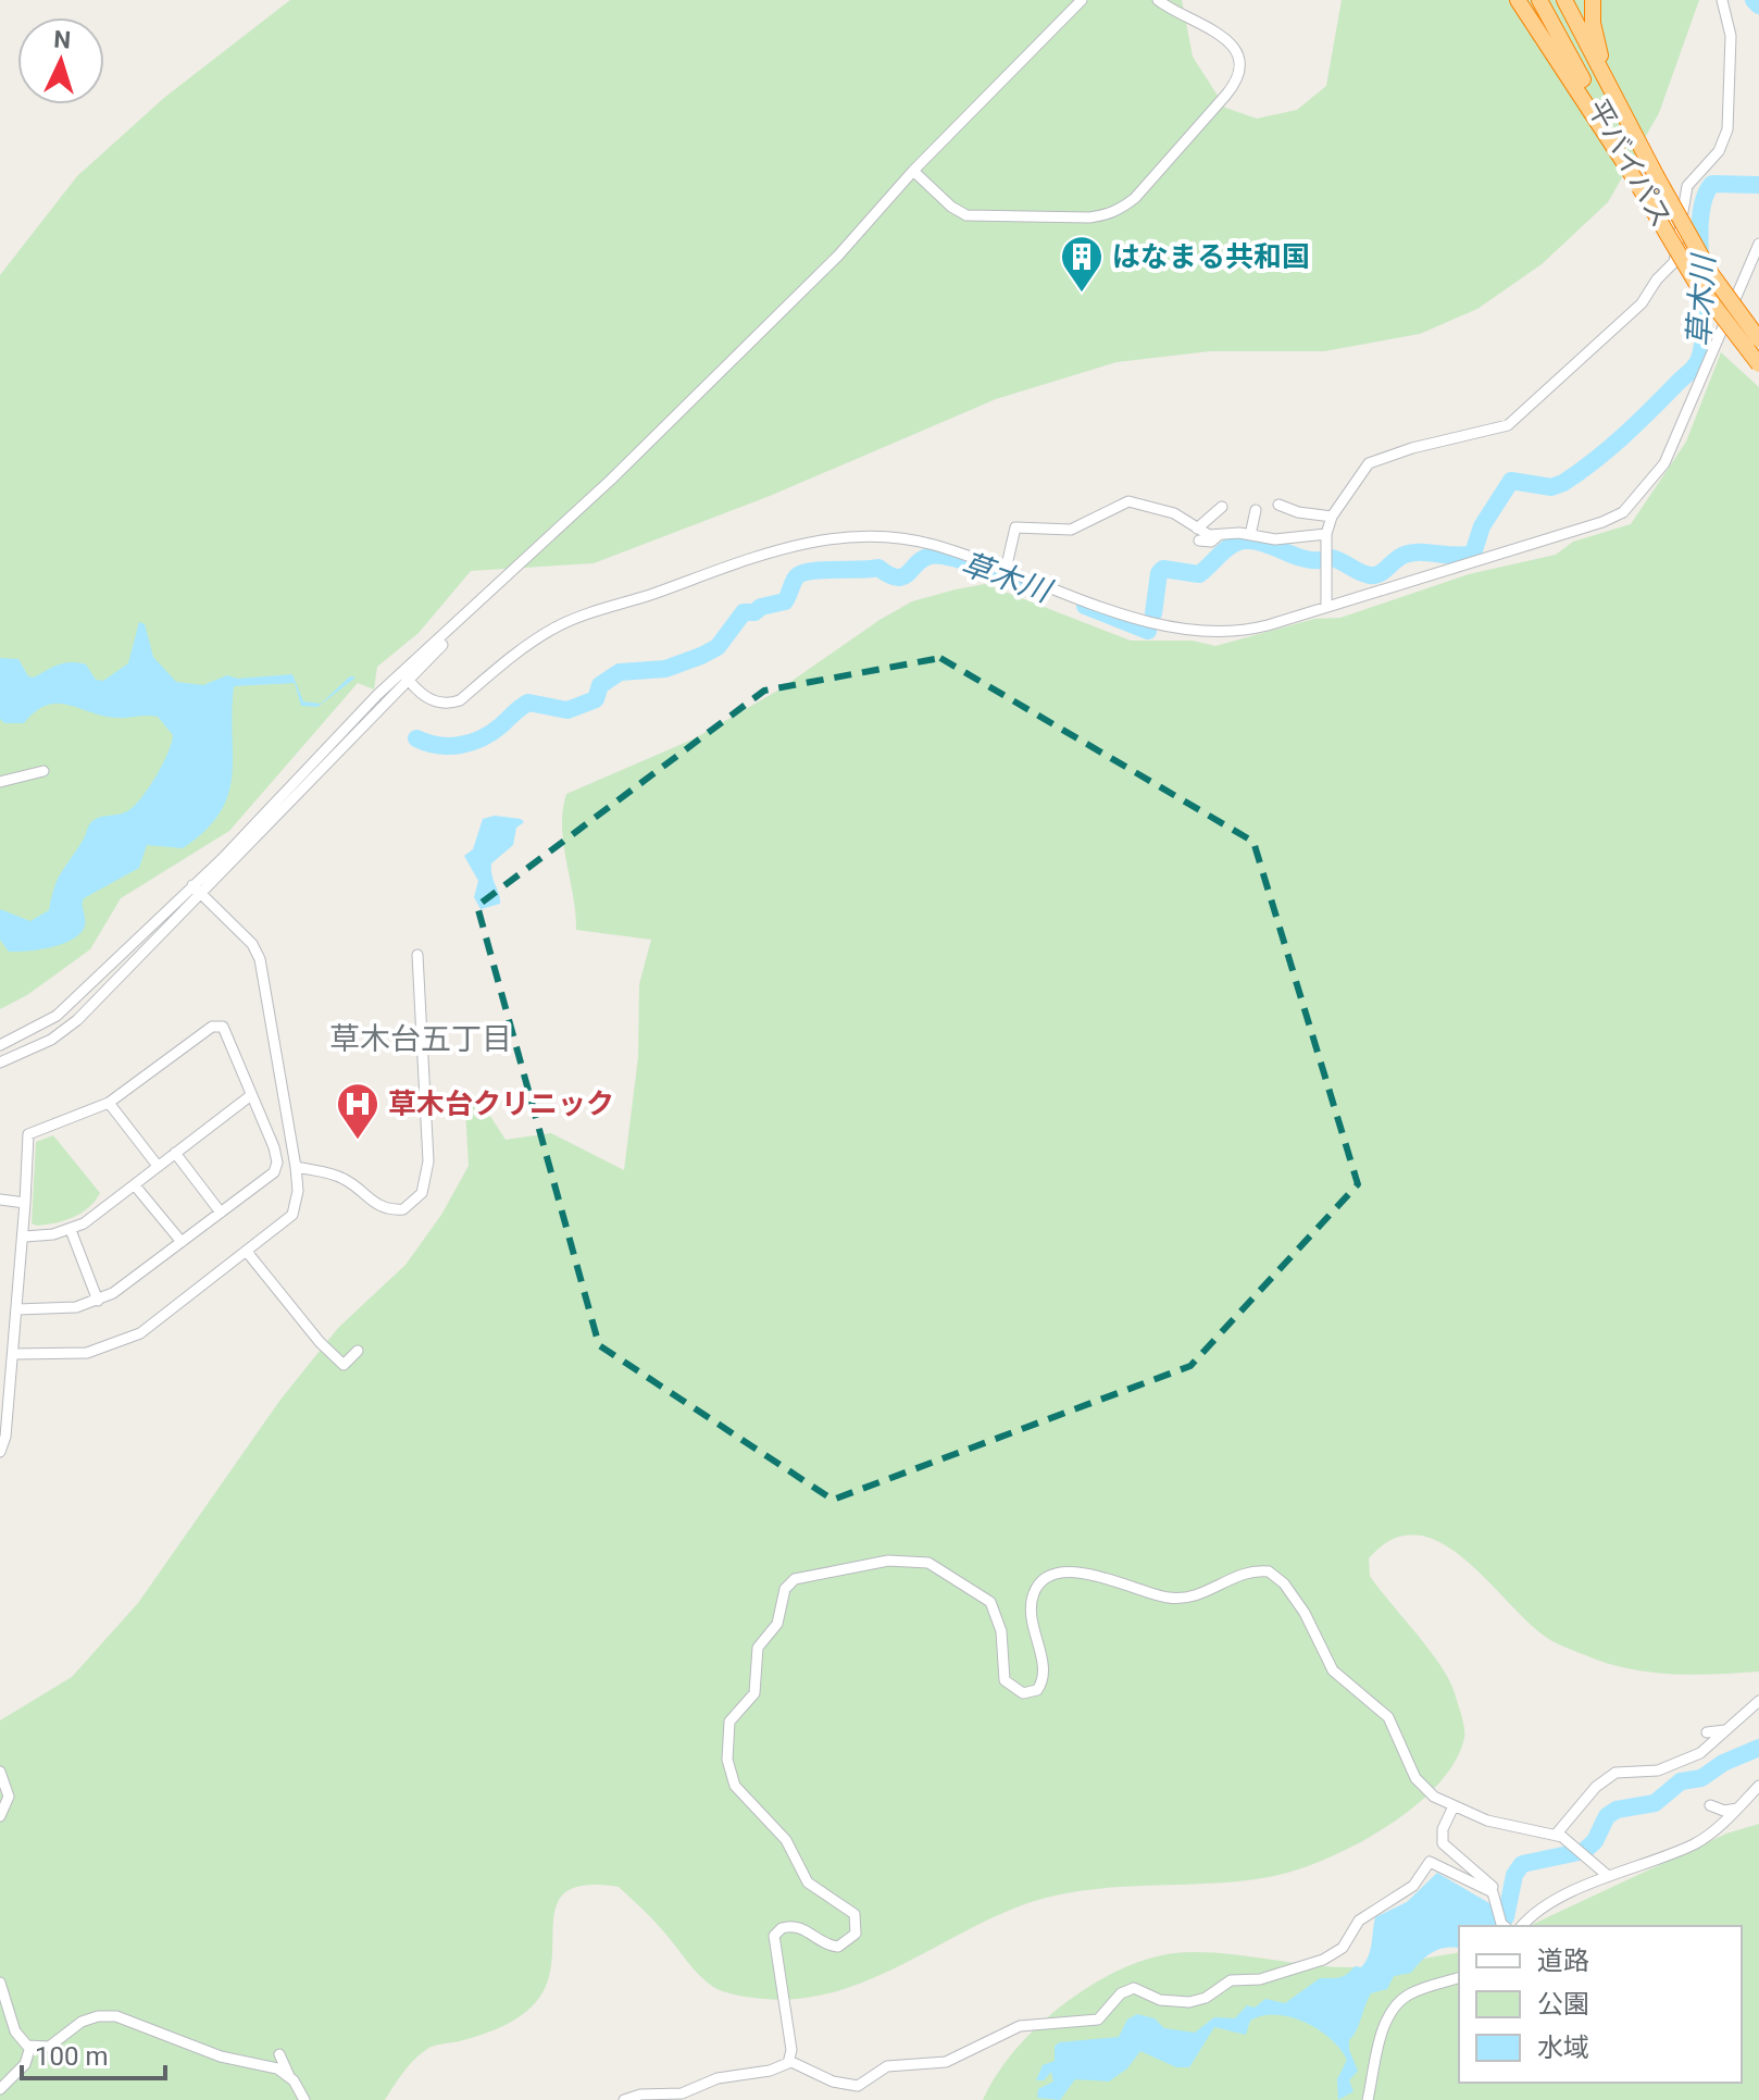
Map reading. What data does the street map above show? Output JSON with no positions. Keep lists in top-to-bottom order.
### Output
{
  "streets": {
    "highway": ["平バイパス"]
  },
  "districts": ["草木台五丁目"],
  "water": ["草木川"],
  "places": {
    "building": ["はなまる共和国"],
    "hospital": ["草木台クリニック"]
  },
  "legend": ["道路", "公園", "水域"],
  "scale_bar": "100 m",
  "north": "top"
}
